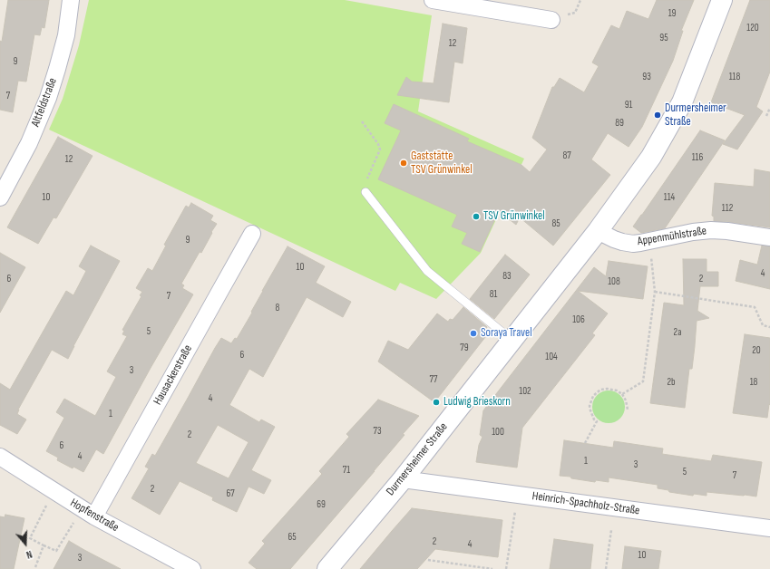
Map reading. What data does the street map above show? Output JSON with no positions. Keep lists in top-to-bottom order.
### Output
{
  "streets": {
    "street": [
      "Altfeldstraße",
      "Appenmühlstraße",
      "Hausackerstraße",
      "Durmersheimer Straße",
      "Heinrich-Spachholz-Straße",
      "Hopfenstraße"
    ]
  },
  "crossings": [
    ["Appenmühlstraße", "Durmersheimer Straße"],
    ["Hausackerstraße", "Hopfenstraße"],
    ["Durmersheimer Straße", "Heinrich-Spachholz-Straße"]
  ],
  "places": [
    "Durmersheimer Straße",
    "Gaststätte TSV Grünwinkel",
    "TSV Grünwinkel",
    "Soraya Travel",
    "Ludwig Brieskorn"
  ],
  "house_numbers": [
    "19",
    "120",
    "95",
    "12",
    "9",
    "93",
    "118",
    "7",
    "91",
    "89",
    "87",
    "116",
    "12",
    "10",
    "114",
    "112",
    "85",
    "9",
    "10",
    "4",
    "83",
    "6",
    "2",
    "108",
    "81",
    "7",
    "8",
    "106",
    "5",
    "2a",
    "79",
    "20",
    "6",
    "104",
    "3",
    "77",
    "2b",
    "18",
    "102",
    "4",
    "1",
    "73",
    "100",
    "2",
    "6",
    "4",
    "1",
    "3",
    "71",
    "5",
    "7",
    "2",
    "67",
    "69",
    "65",
    "2",
    "4",
    "10",
    "3"
  ],
  "north": "bottom"
}
